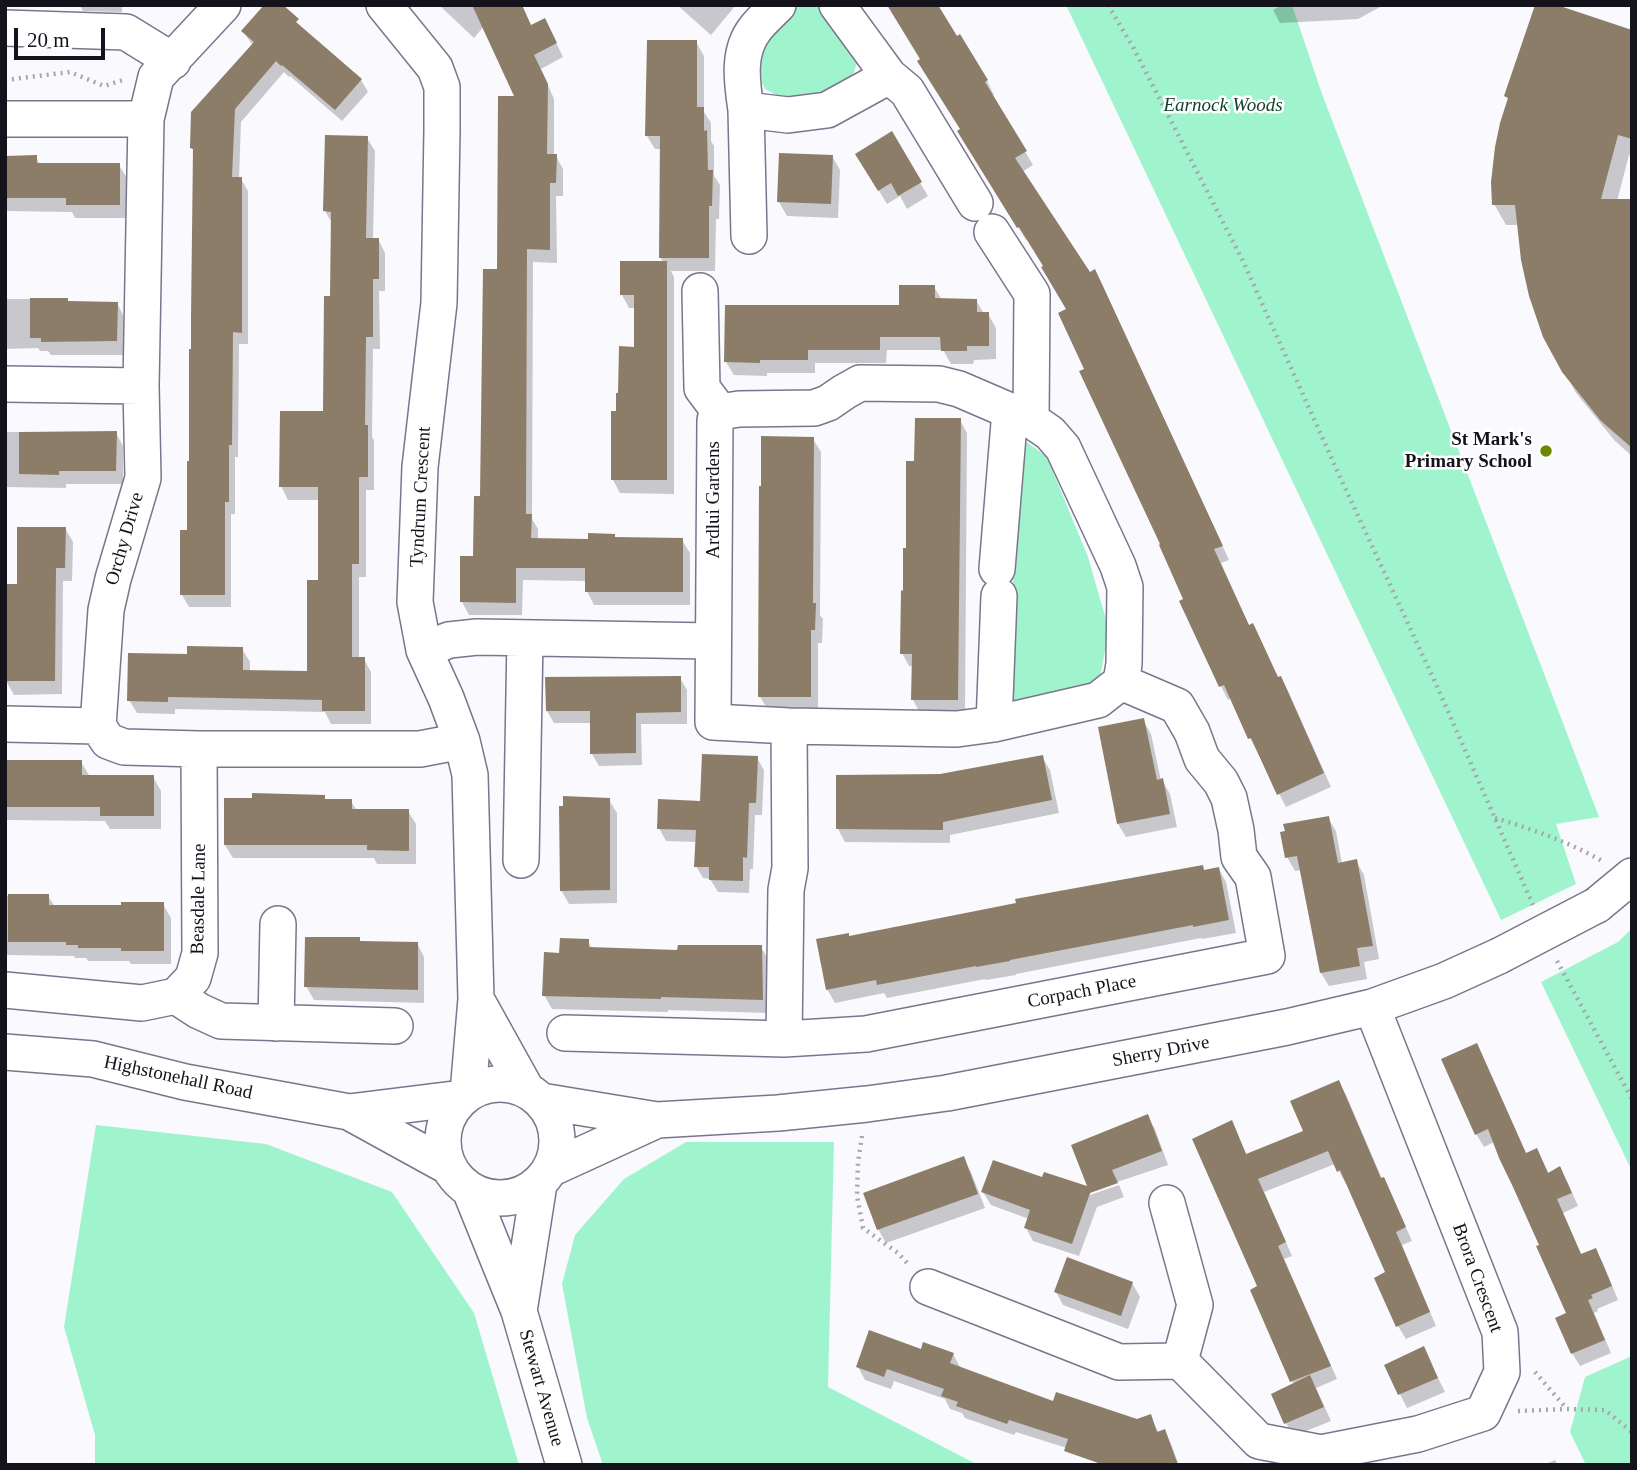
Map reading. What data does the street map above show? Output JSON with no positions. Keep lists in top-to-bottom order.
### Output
{
  "streets": {
    "street": [
      "Tyndrum Crescent",
      "Ardlui Gardens",
      "Orchy Drive",
      "Beasdale Lane",
      "Corpach Place",
      "Sherry Drive",
      "Highstonehall Road",
      "Brora Crescent",
      "Stewart Avenue"
    ]
  },
  "crossings": [
    ["Tyndrum Crescent", "Sherry Drive"],
    ["Tyndrum Crescent", "Highstonehall Road"],
    ["Tyndrum Crescent", "Stewart Avenue"],
    ["Ardlui Gardens", "Corpach Place"],
    ["Sherry Drive", "Highstonehall Road"],
    ["Sherry Drive", "Brora Crescent"],
    ["Sherry Drive", "Stewart Avenue"],
    ["Highstonehall Road", "Stewart Avenue"]
  ],
  "parks": ["Earnock Woods"],
  "places": ["St Mark's Primary School"],
  "scale_bar": "20 m"
}
